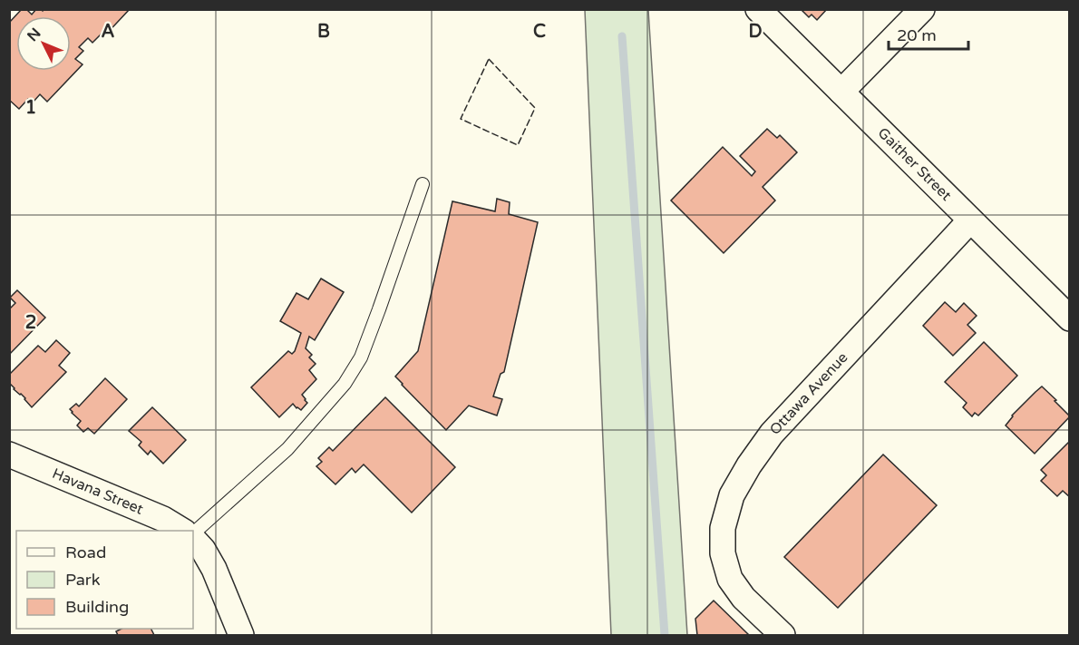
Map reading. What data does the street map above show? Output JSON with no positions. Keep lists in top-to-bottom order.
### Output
{
  "streets": {
    "street": ["Gaither Street", "Ottawa Avenue", "Havana Street"]
  },
  "crossings": [
    ["Gaither Street", "Ottawa Avenue"]
  ],
  "legend": ["Road", "Park", "Building"],
  "scale_bar": "20 m",
  "north": "top left",
  "grid": {
    "columns": [
      "A",
      "B",
      "C",
      "D"
    ],
    "rows": ["1", "2"]
  }
}
